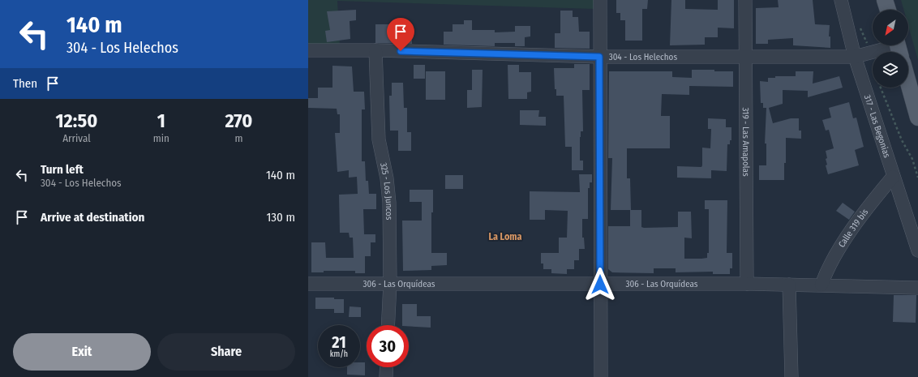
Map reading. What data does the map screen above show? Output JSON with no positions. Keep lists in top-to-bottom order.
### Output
{
  "streets": {
    "street": [
      "304 - Los Helechos",
      "317 - Las Begonias",
      "319 - Las Amapolas",
      "325 - Los Juncos",
      "Calle 319 bis",
      "306 - Las Orquídeas"
    ]
  },
  "crossings": [
    ["304 - Los Helechos", "317 - Las Begonias"],
    ["304 - Los Helechos", "319 - Las Amapolas"],
    ["304 - Los Helechos", "325 - Los Juncos"],
    ["317 - Las Begonias", "Calle 319 bis"],
    ["319 - Las Amapolas", "306 - Las Orquídeas"],
    ["325 - Los Juncos", "306 - Las Orquídeas"],
    ["Calle 319 bis", "306 - Las Orquídeas"]
  ],
  "districts": ["La Loma"],
  "north": "bottom left",
  "page": {
    "turn": ["140 m", "304 - Los Helechos"],
    "then": "Then",
    "eta": [
      "12:50",
      "Arrival",
      "1",
      "min",
      "270",
      "m"
    ],
    "list": [
      {
        "name": "Turn left",
        "note": "304 - Los Helechos",
        "value": "140 m"
      },
      {
        "name": "Arrive at destination",
        "value": "130 m"
      }
    ],
    "speed": "21 km/h",
    "limit": "30",
    "buttons": ["Exit", "Share"]
  }
}
